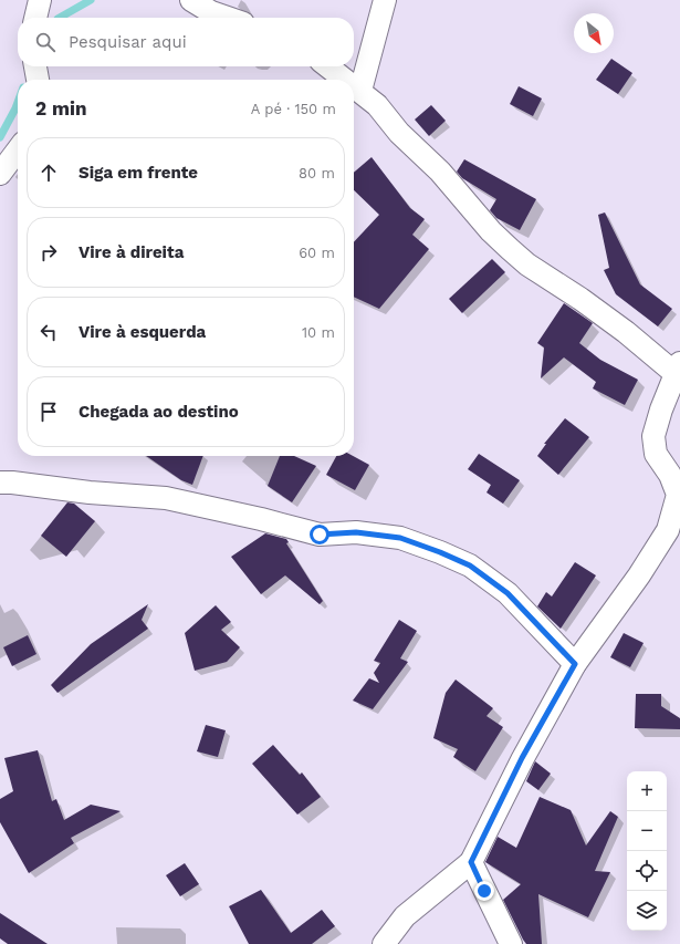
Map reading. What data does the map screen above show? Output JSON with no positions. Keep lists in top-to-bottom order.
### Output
{
  "north": "bottom right",
  "page": {
    "search": "Pesquisar aqui",
    "heading": ["2 min", "A pé · 150 m"],
    "list": [
      ["Siga em frente", "80 m"],
      ["Vire à direita", "60 m"],
      ["Vire à esquerda", "10 m"],
      "Chegada ao destino"
    ],
    "map_buttons": ["+", "−"]
  }
}
